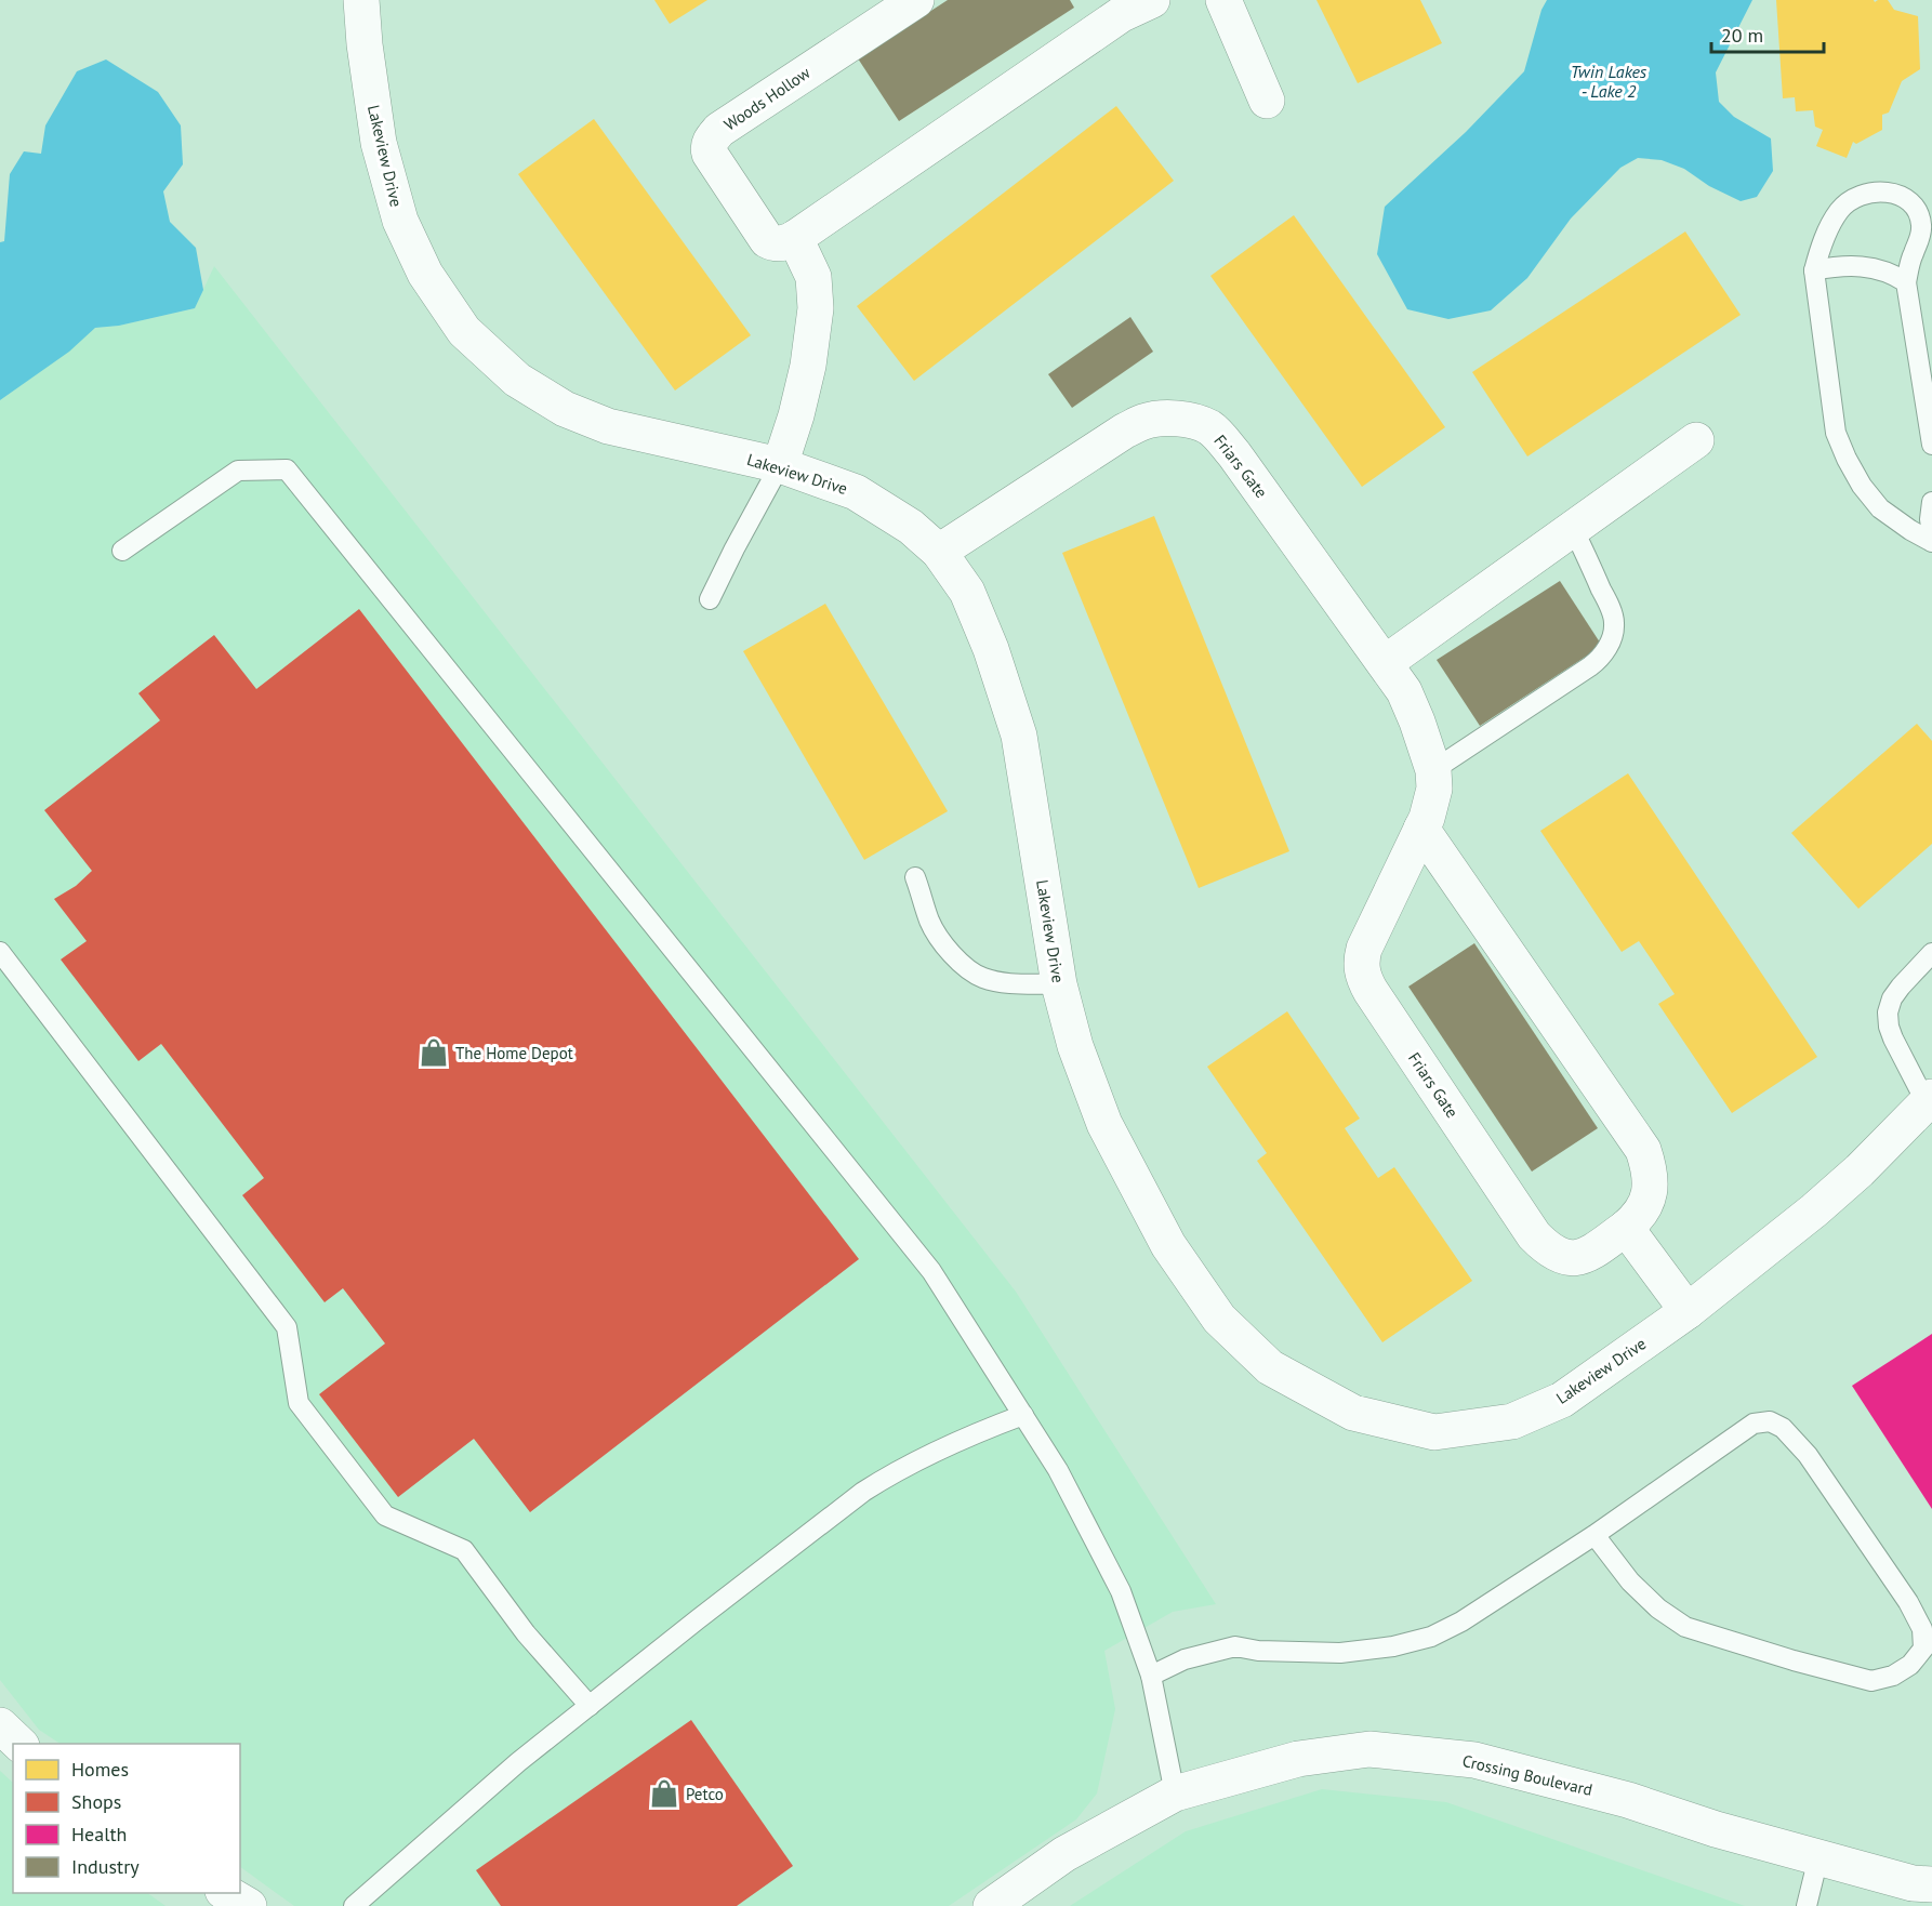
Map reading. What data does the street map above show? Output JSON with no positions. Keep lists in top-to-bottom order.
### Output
{
  "streets": {
    "street": [
      "Woods Hollow",
      "Lakeview Drive",
      "Friars Gate",
      "Crossing Boulevard"
    ]
  },
  "crossings": [
    ["Lakeview Drive", "Friars Gate"]
  ],
  "water": ["Twin Lakes - Lake 2"],
  "places": {
    "shop": ["The Home Depot", "Petco"]
  },
  "legend": [
    "Homes",
    "Shops",
    "Health",
    "Industry"
  ],
  "scale_bar": "20 m"
}
